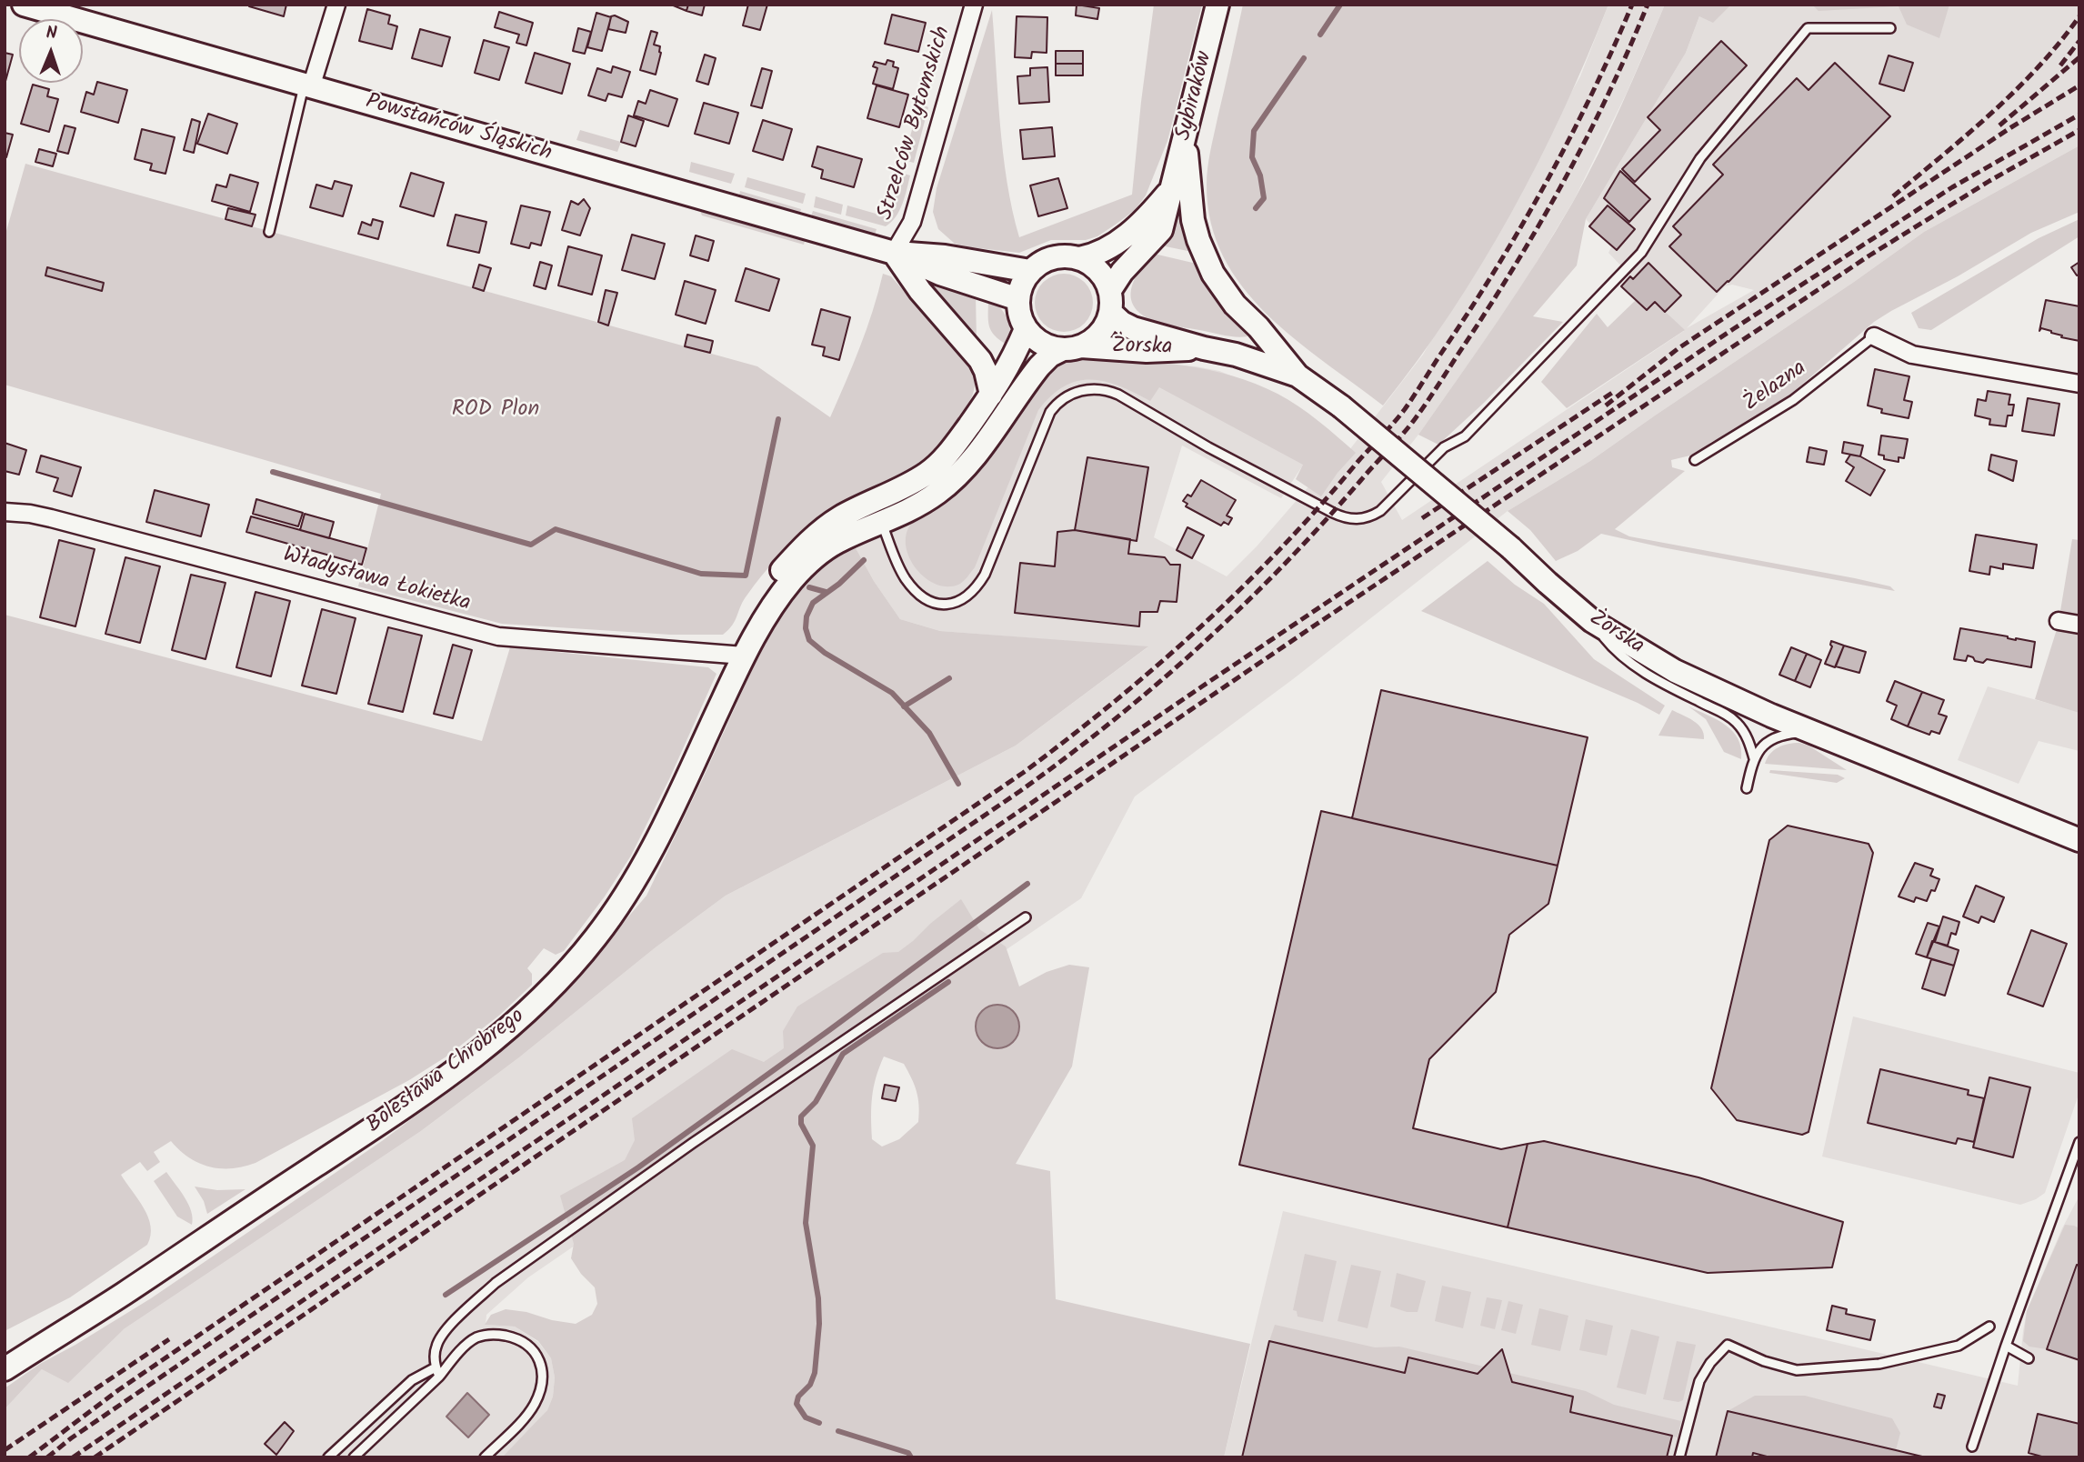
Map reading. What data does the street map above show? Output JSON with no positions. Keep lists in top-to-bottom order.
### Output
{
  "streets": {
    "street": [
      "Sybiraków",
      "Strzelców Bytomskich",
      "Powstańców Śląskich",
      "Żorska",
      "Władysława Łokietka",
      "Bolesława Chrobrego"
    ],
    "lane": ["Żelazna"]
  },
  "crossings": [
    ["Sybiraków", "Powstańców Śląskich"],
    ["Sybiraków", "Żorska"],
    ["Sybiraków", "Bolesława Chrobrego"],
    ["Strzelców Bytomskich", "Powstańców Śląskich"],
    ["Powstańców Śląskich", "Żorska"],
    ["Powstańców Śląskich", "Bolesława Chrobrego"],
    ["Żorska", "Bolesława Chrobrego"],
    ["Władysława Łokietka", "Bolesława Chrobrego"]
  ],
  "parks": ["ROD Plon"],
  "north": "top"
}
